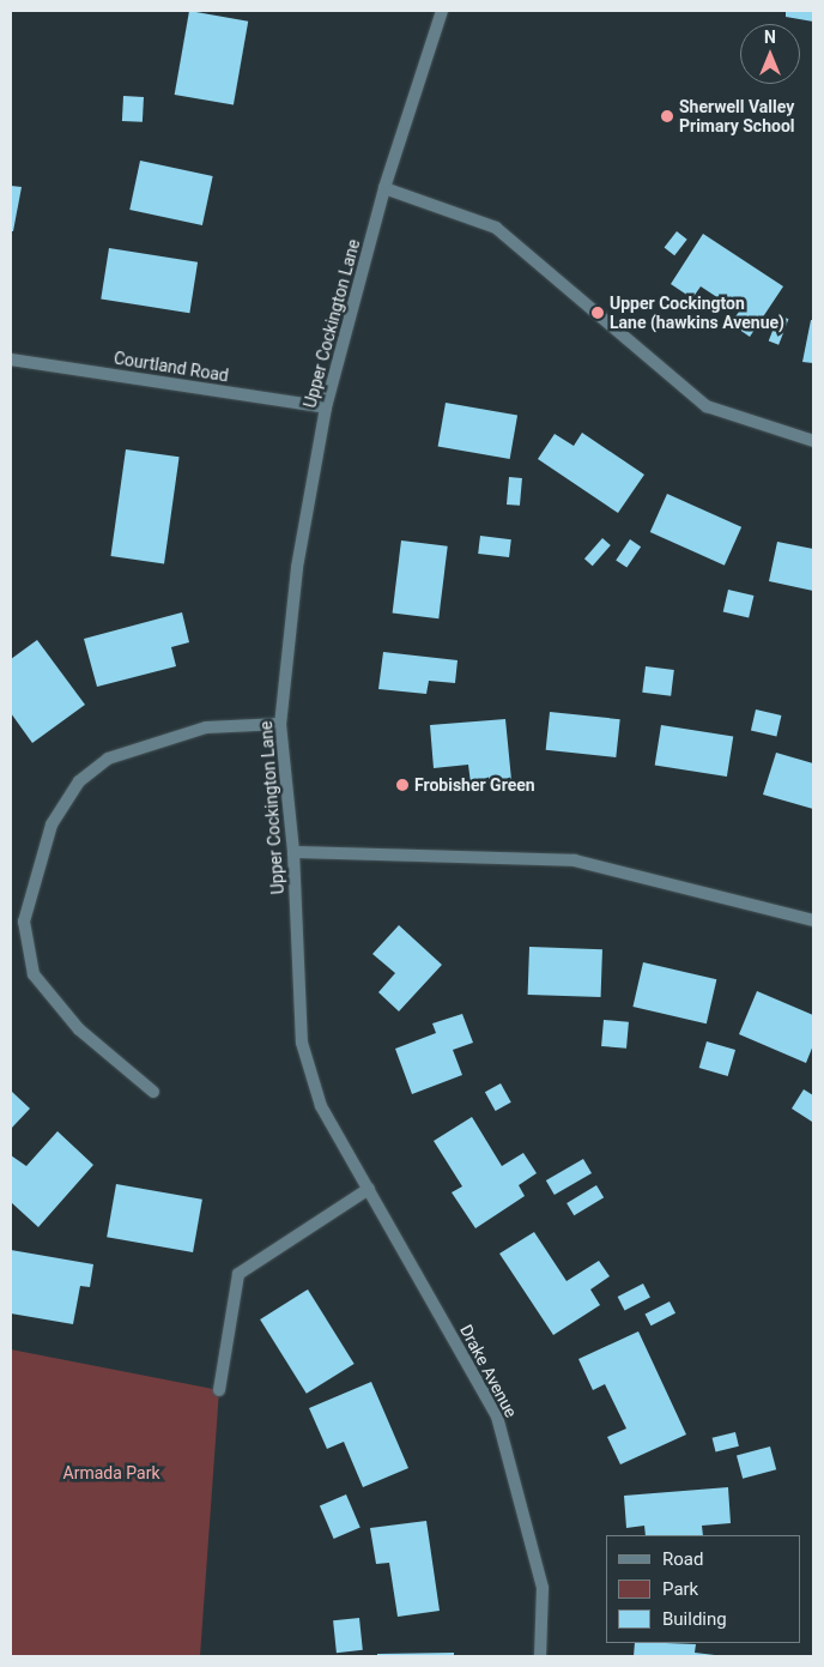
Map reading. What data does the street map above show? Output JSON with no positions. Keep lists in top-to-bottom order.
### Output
{
  "streets": {
    "street": ["Upper Cockington Lane", "Courtland Road", "Drake Avenue"]
  },
  "crossings": [
    ["Upper Cockington Lane", "Courtland Road"],
    ["Upper Cockington Lane", "Drake Avenue"]
  ],
  "parks": ["Armada Park"],
  "places": ["Sherwell Valley Primary School", "Upper Cockington Lane (hawkins Avenue)", "Frobisher Green"],
  "legend": ["Road", "Park", "Building"],
  "north": "top"
}
